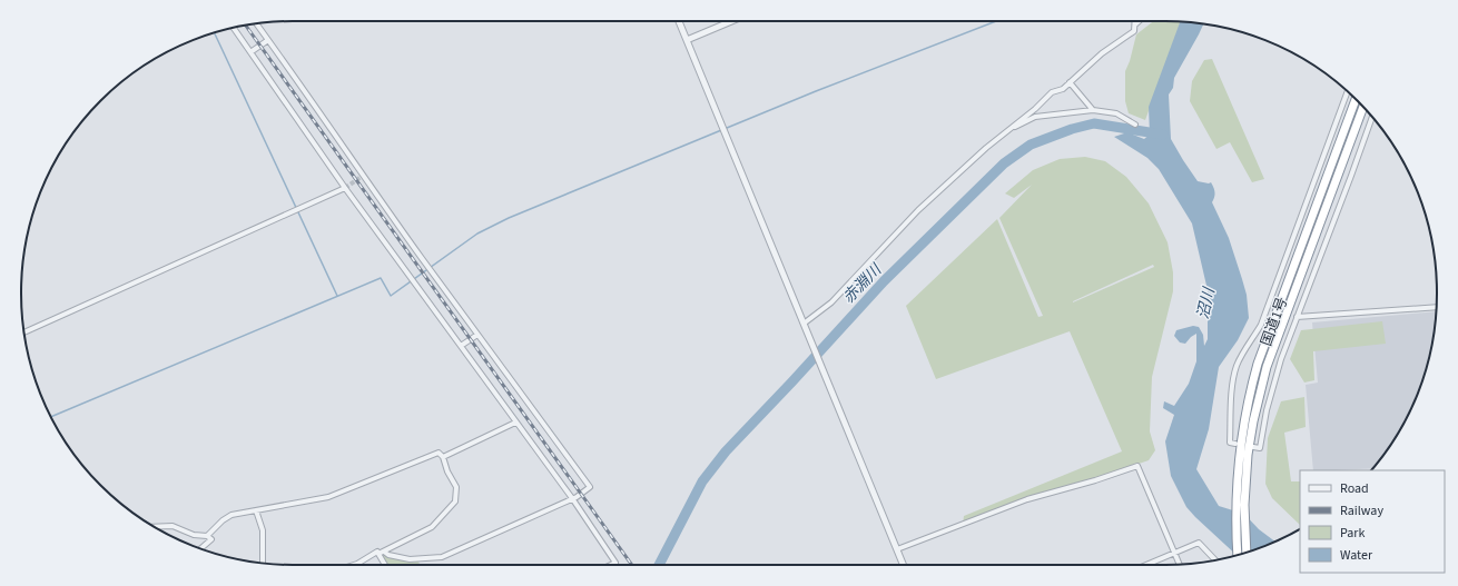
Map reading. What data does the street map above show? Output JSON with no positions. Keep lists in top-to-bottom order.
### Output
{
  "streets": {
    "highway": ["国道1号"]
  },
  "water": ["赤淵川", "沼川"],
  "legend": [
    "Road",
    "Railway",
    "Park",
    "Water"
  ]
}
